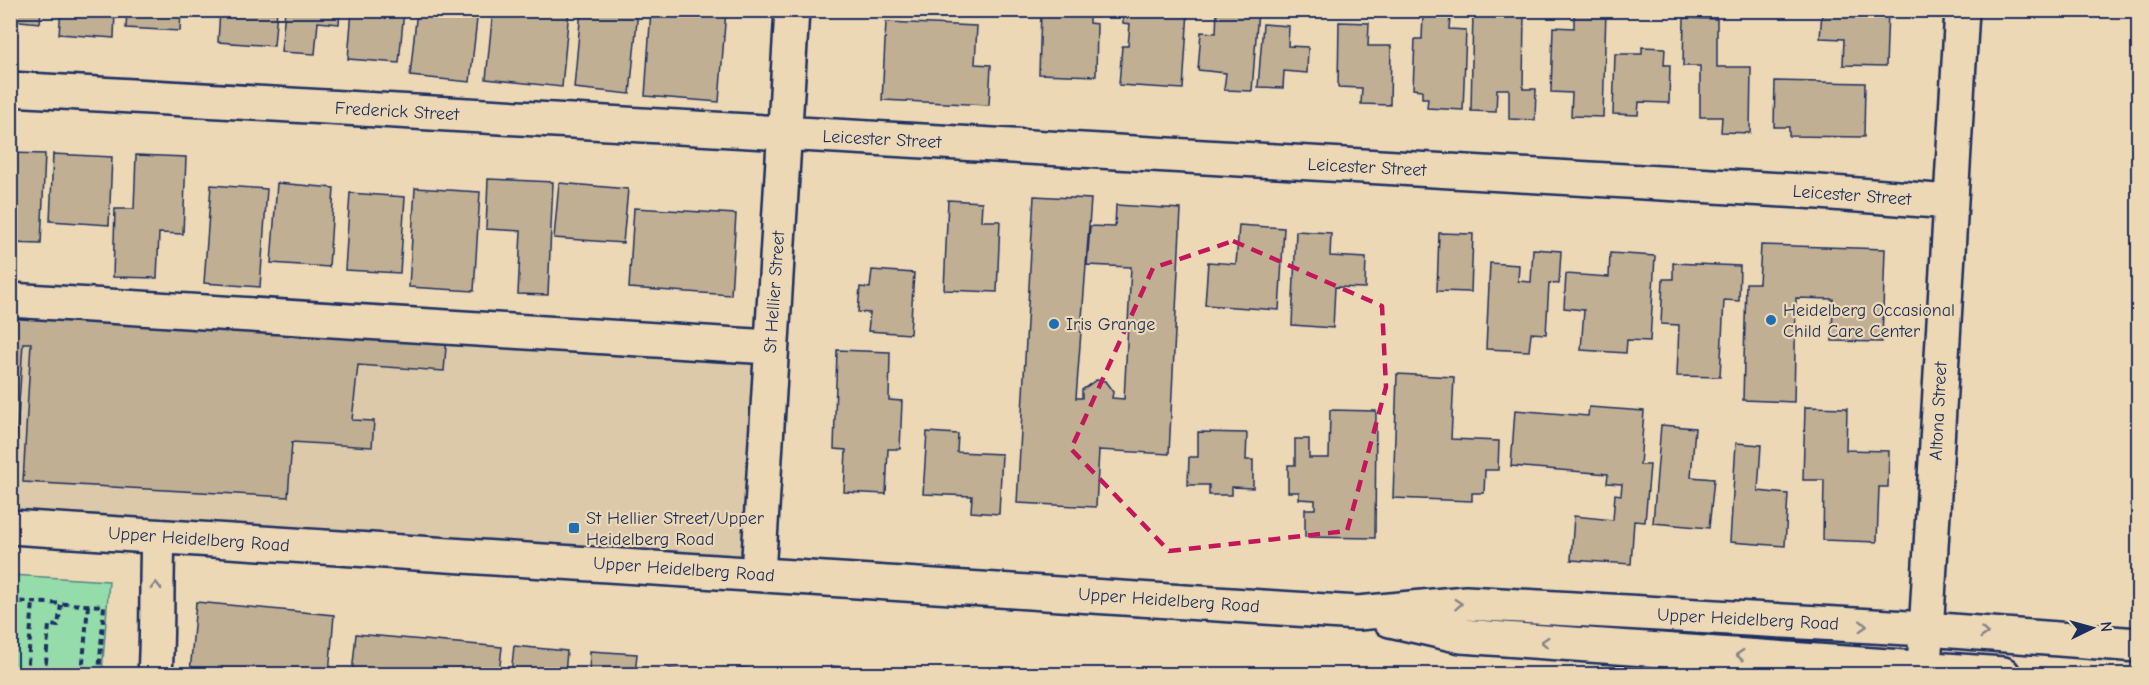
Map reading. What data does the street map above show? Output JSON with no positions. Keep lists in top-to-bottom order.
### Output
{
  "streets": {
    "street": [
      "Frederick Street",
      "Leicester Street",
      "St Hellier Street",
      "Altona Street",
      "Upper Heidelberg Road"
    ]
  },
  "crossings": [
    ["Frederick Street", "Leicester Street"],
    ["Frederick Street", "St Hellier Street"],
    ["Leicester Street", "St Hellier Street"],
    ["Leicester Street", "Altona Street"],
    ["St Hellier Street", "Upper Heidelberg Road"],
    ["Altona Street", "Upper Heidelberg Road"]
  ],
  "places": {
    "other": ["Heidelberg Occasional Child Care Center", "Iris Grange"],
    "transit": ["St Hellier Street/Upper Heidelberg Road"]
  },
  "north": "right"
}
